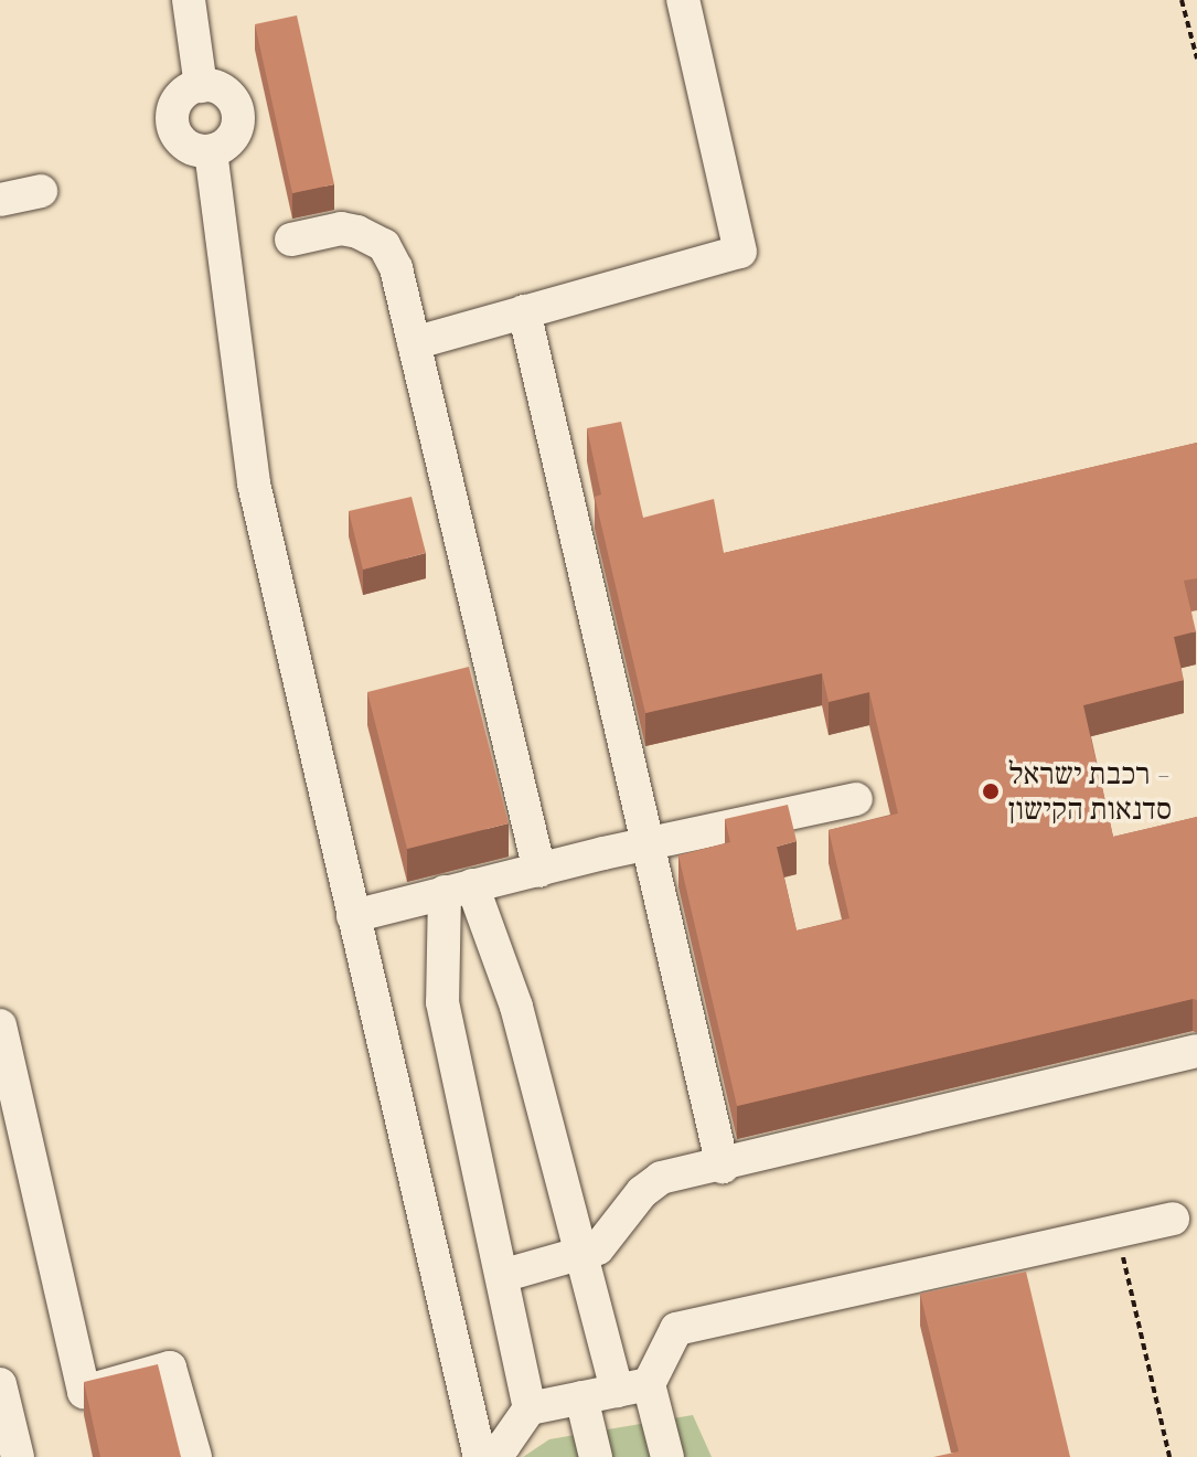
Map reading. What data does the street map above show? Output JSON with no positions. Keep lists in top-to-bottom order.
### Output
{
  "places": ["רכבת ישראל - סדנאות הקישון"]
}
